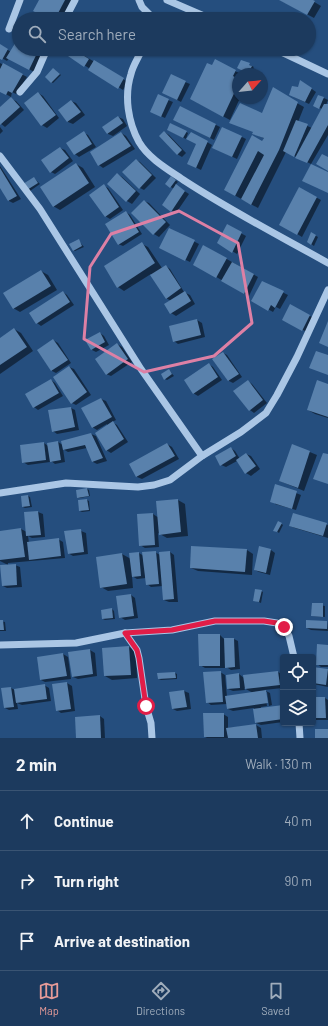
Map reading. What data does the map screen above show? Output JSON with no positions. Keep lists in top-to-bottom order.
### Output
{
  "north": "top right",
  "page": {
    "search": "Search here",
    "heading": ["2 min", "Walk · 130 m"],
    "list": [
      ["Continue", "40 m"],
      ["Turn right", "90 m"],
      "Arrive at destination"
    ],
    "nav": ["Map", "Directions", "Saved"]
  }
}
